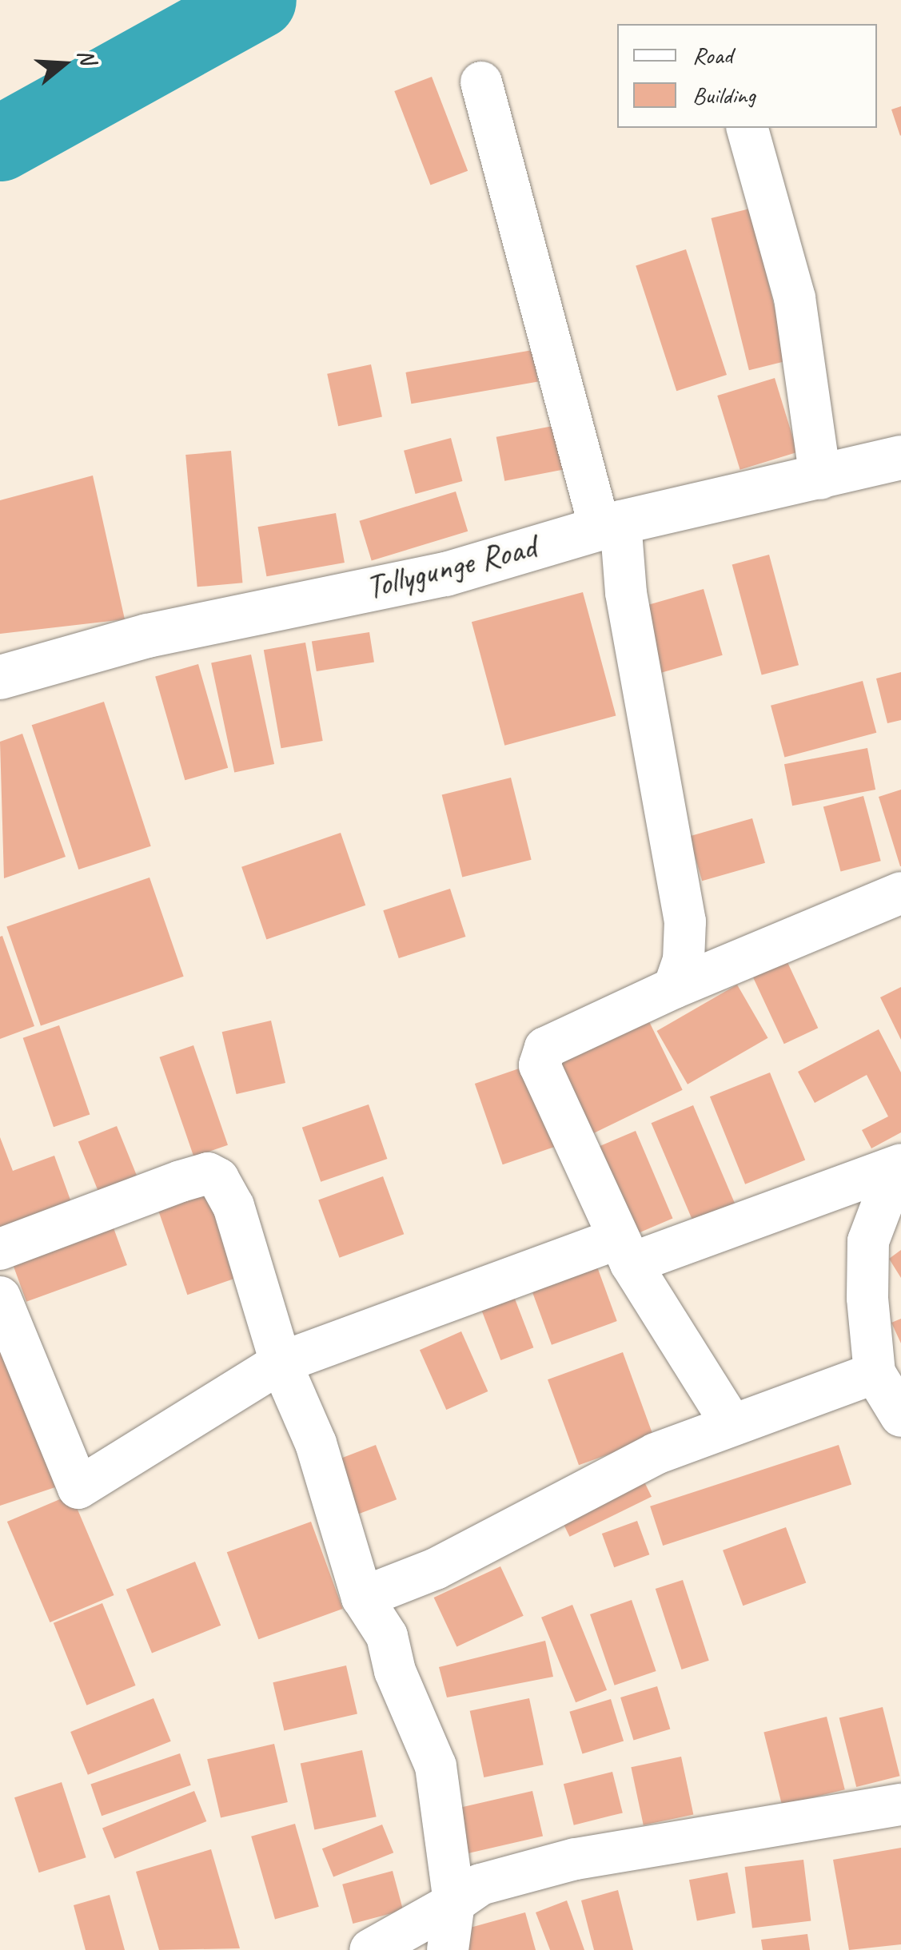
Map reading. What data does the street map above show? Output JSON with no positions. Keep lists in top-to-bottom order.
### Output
{
  "streets": {
    "street": ["Tollygunge Road"]
  },
  "legend": ["Road", "Building"],
  "north": "right"
}
